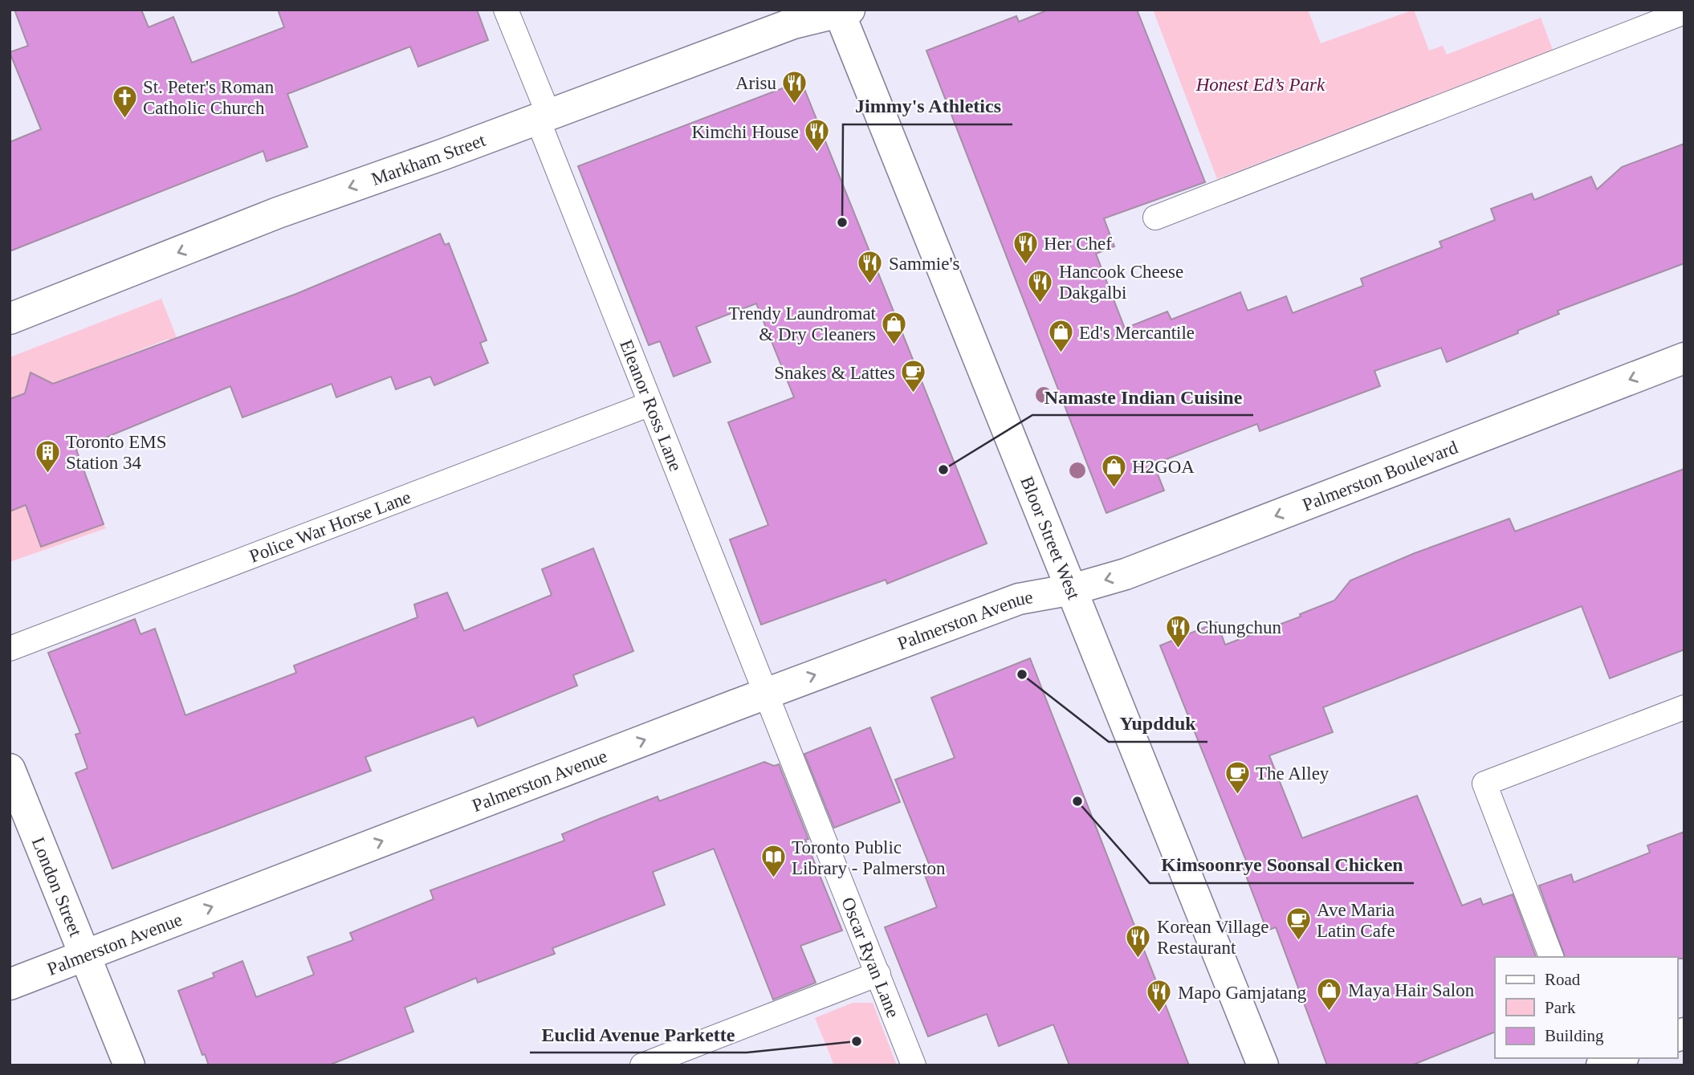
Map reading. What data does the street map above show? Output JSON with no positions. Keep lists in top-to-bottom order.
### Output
{
  "streets": {
    "street": [
      "Markham Street",
      "Palmerston Boulevard",
      "Bloor Street West",
      "Palmerston Avenue",
      "London Street"
    ],
    "lane": ["Eleanor Ross Lane", "Police War Horse Lane", "Oscar Ryan Lane"]
  },
  "crossings": [
    ["Markham Street", "Eleanor Ross Lane"],
    ["Markham Street", "Bloor Street West"],
    ["Eleanor Ross Lane", "Police War Horse Lane"],
    ["Eleanor Ross Lane", "Palmerston Avenue"],
    ["Eleanor Ross Lane", "Oscar Ryan Lane"],
    ["Palmerston Boulevard", "Bloor Street West"],
    ["Palmerston Boulevard", "Palmerston Avenue"],
    ["Bloor Street West", "Palmerston Avenue"],
    ["Palmerston Avenue", "London Street"],
    ["Palmerston Avenue", "Oscar Ryan Lane"]
  ],
  "one_way": ["Markham Street", "Palmerston Boulevard", "Palmerston Avenue"],
  "parks": ["Honest Ed’s Park"],
  "places": {
    "restaurant": [
      "Arisu",
      "Kimchi House",
      "Her Chef",
      "Sammie's",
      "Hancook Cheese Dakgalbi",
      "Chungchun",
      "Korean Village Restaurant",
      "Mapo Gamjatang"
    ],
    "church": ["St. Peter's Roman Catholic Church"],
    "other": [
      "Jimmy's Athletics",
      "Namaste Indian Cuisine",
      "Yupdduk",
      "Kimsoonrye Soonsal Chicken",
      "Euclid Avenue Parkette"
    ],
    "shop": [
      "Trendy Laundromat & Dry Cleaners",
      "Ed's Mercantile",
      "H2GOA",
      "Maya Hair Salon"
    ],
    "cafe": ["Snakes & Lattes", "The Alley", "Ave Maria Latin Cafe"],
    "building": ["Toronto EMS Station 34"],
    "library": ["Toronto Public Library - Palmerston"]
  },
  "legend": ["Road", "Park", "Building"]
}
